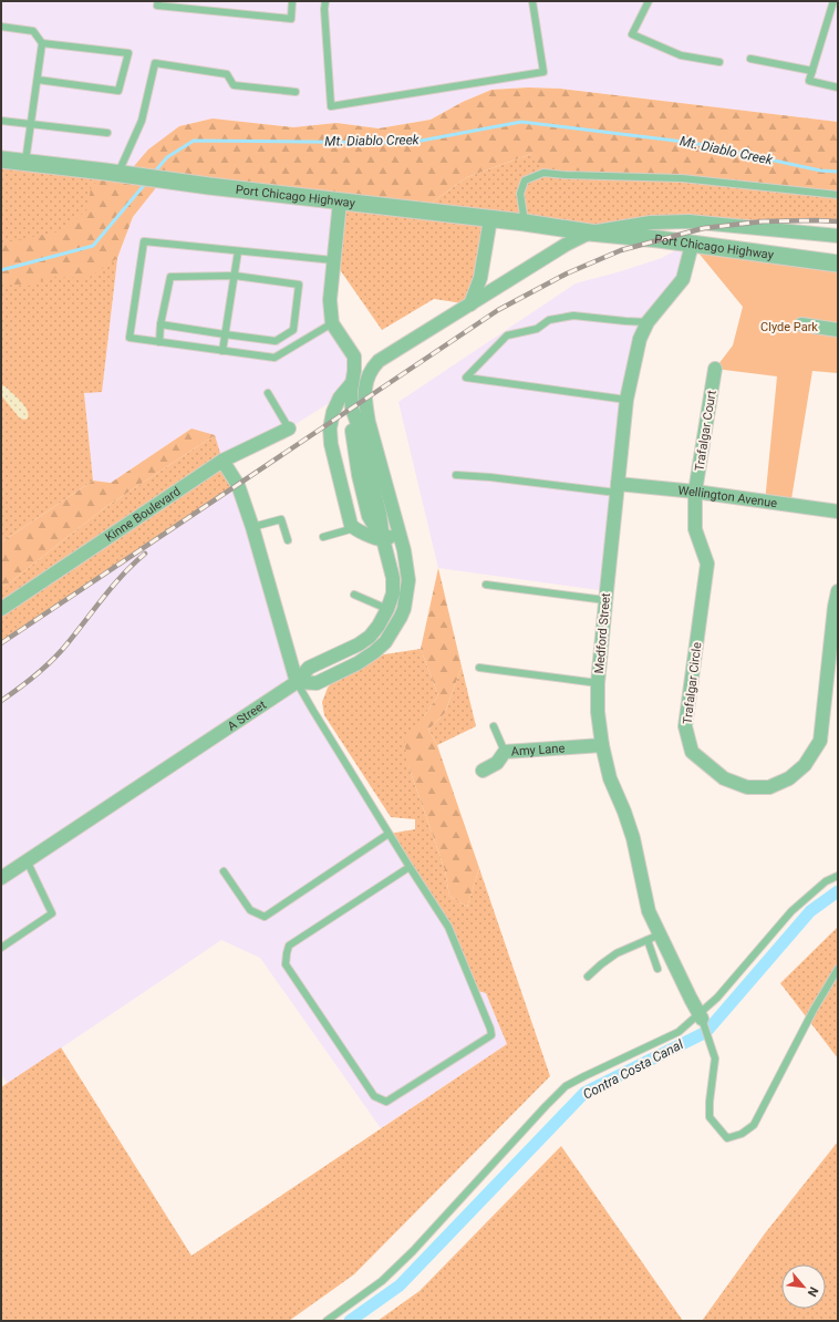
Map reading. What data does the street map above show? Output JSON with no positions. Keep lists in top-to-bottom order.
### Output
{
  "streets": {
    "street": [
      "Port Chicago Highway",
      "Trafalgar Court",
      "Wellington Avenue",
      "Kinne Boulevard",
      "Medford Street",
      "Trafalgar Circle",
      "A Street",
      "Amy Lane"
    ]
  },
  "crossings": [
    ["Port Chicago Highway", "Medford Street"],
    ["Trafalgar Court", "Wellington Avenue"],
    ["Trafalgar Court", "Trafalgar Circle"],
    ["Wellington Avenue", "Medford Street"],
    ["Wellington Avenue", "Trafalgar Circle"],
    ["Medford Street", "Amy Lane"]
  ],
  "water": ["Mt. Diablo Creek", "Contra Costa Canal"],
  "parks": ["Clyde Park"],
  "north": "bottom right"
}
